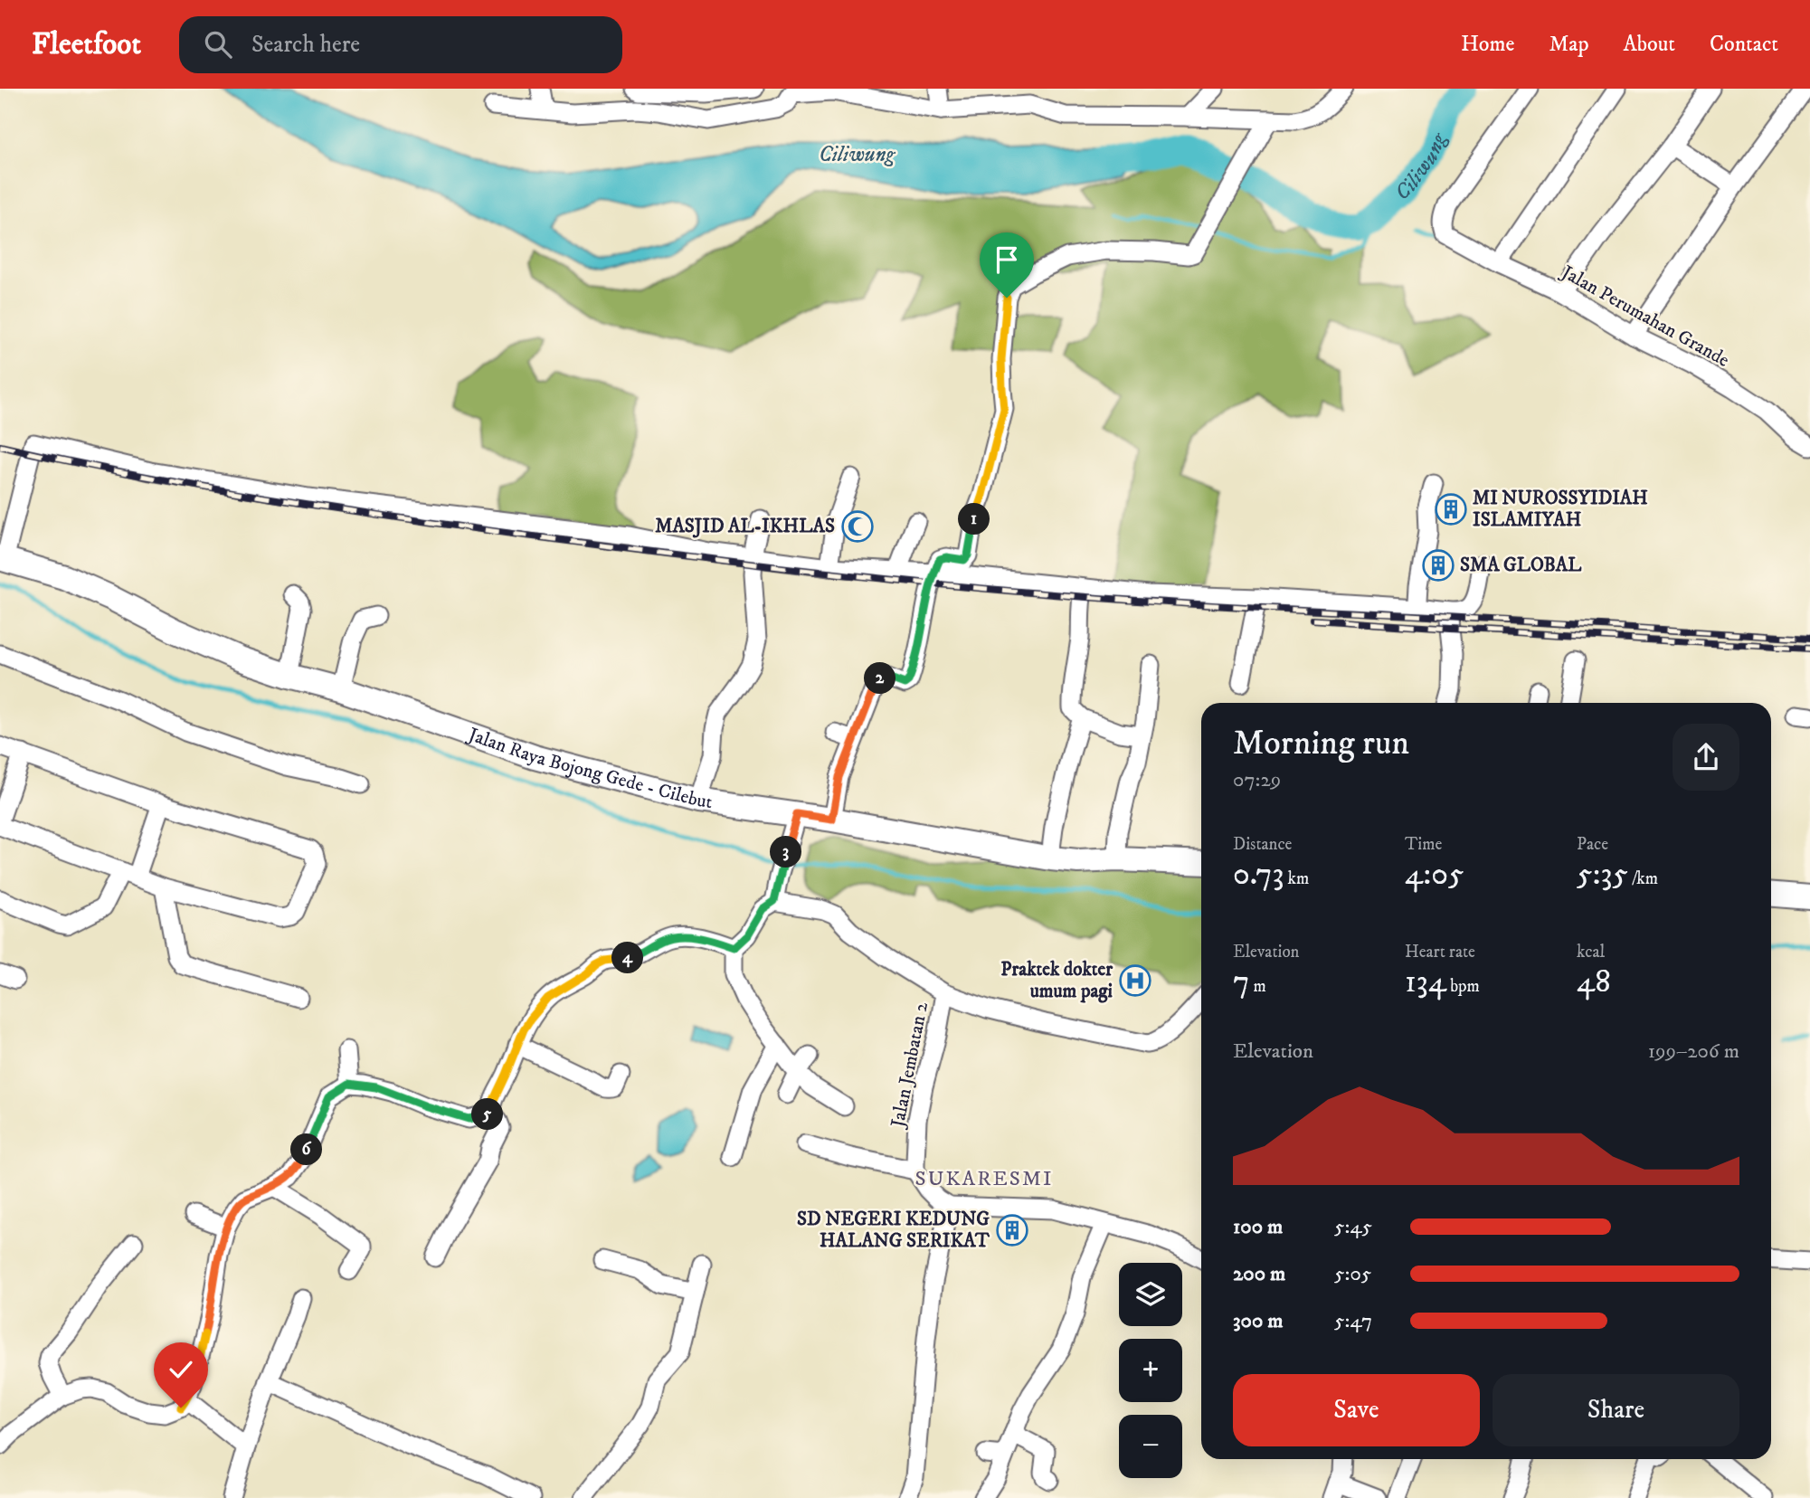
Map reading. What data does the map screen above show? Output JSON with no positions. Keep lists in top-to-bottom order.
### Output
{
  "streets": {
    "main road": ["Jalan Raya Bojong Gede - Cilebut"],
    "street": ["Jalan Perumahan Grande", "Jalan Jembatan 2"]
  },
  "districts": ["SUKARESMI"],
  "water": ["Ciliwung"],
  "places": {
    "building": ["MI NUROSSYIDIAH ISLAMIYAH", "SMA GLOBAL", "SD NEGERI KEDUNG HALANG SERIKAT"],
    "mosque": ["MASJID AL-IKHLAS"],
    "hospital": ["Praktek dokter umum pagi"]
  },
  "page": {
    "header": "Fleetfoot",
    "search": "Search here",
    "nav": [
      "Home",
      "Map",
      "About",
      "Contact"
    ],
    "pins": [
      "1",
      "2",
      "3",
      "4",
      "5",
      "6"
    ],
    "heading": ["Morning run", "07:29"],
    "stats": [
      ["Distance", "0.73 km"],
      ["Time", "4:05"],
      ["Pace", "5:35 /km"],
      ["Elevation", "7 m"],
      ["Heart rate", "134 bpm"],
      ["kcal", "48"]
    ],
    "chart": ["Elevation", "199–206 m"],
    "list": [
      {
        "name": "100 m",
        "note": "5:45"
      },
      {
        "name": "200 m",
        "note": "5:05"
      },
      {
        "name": "300 m",
        "note": "5:47"
      }
    ],
    "map_buttons": ["+", "−"],
    "buttons": ["Save", "Share"]
  }
}
